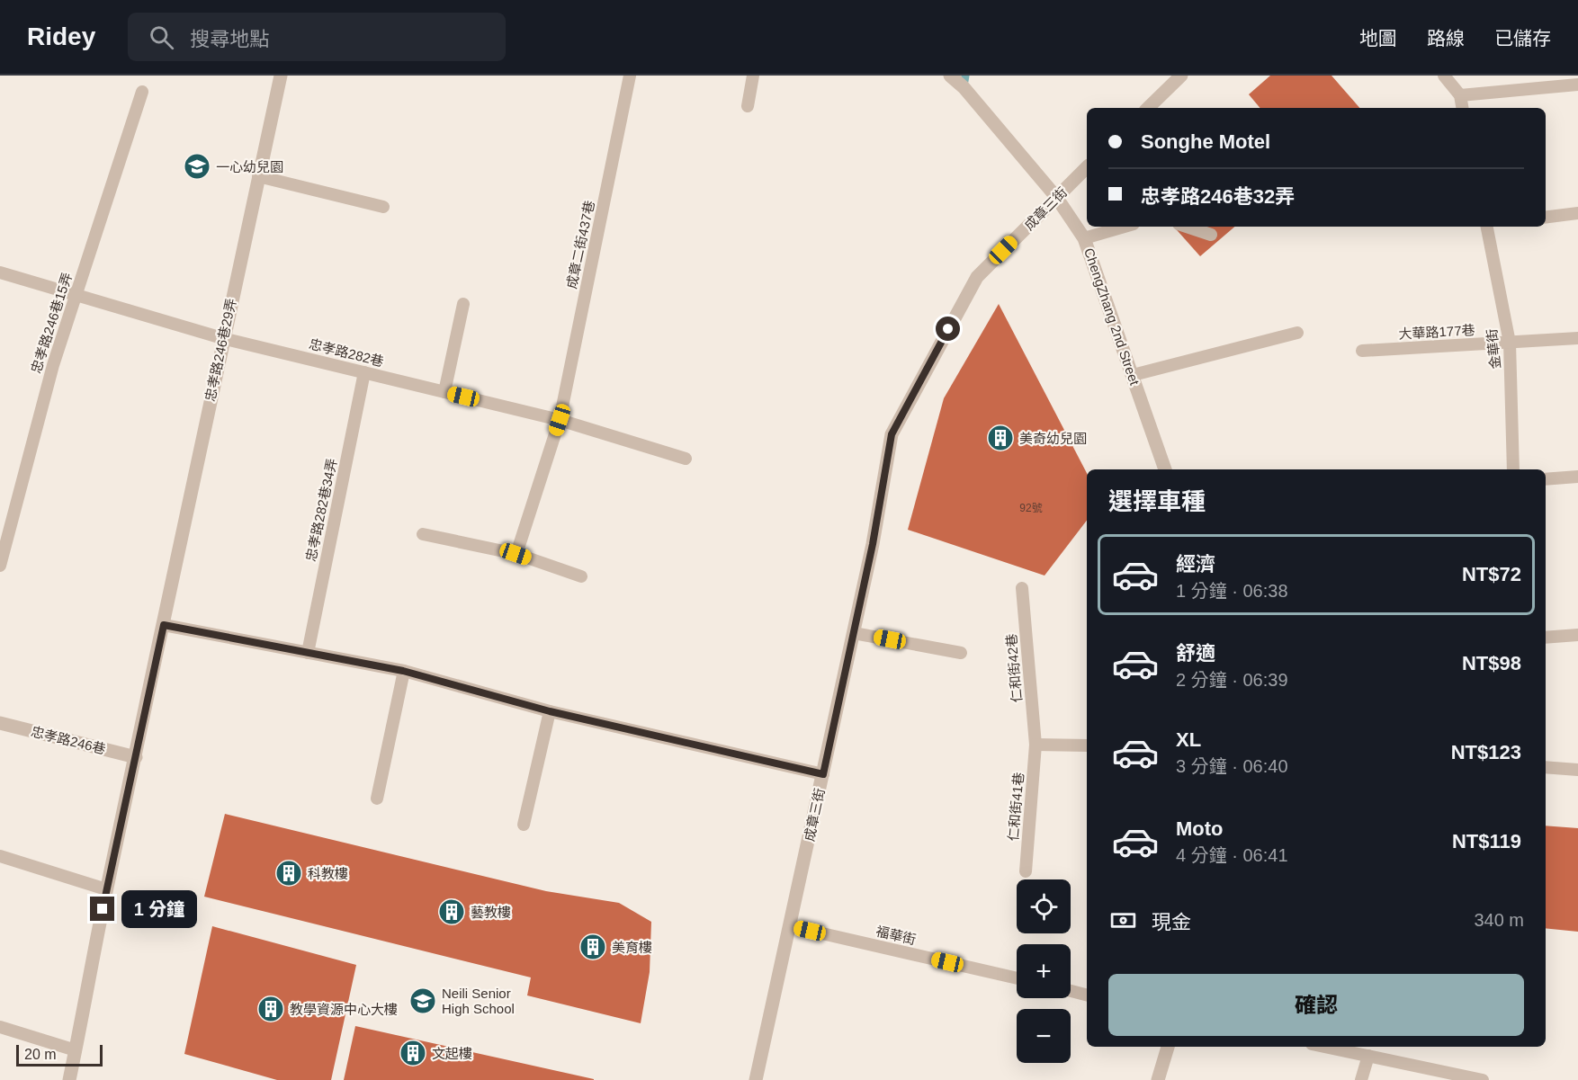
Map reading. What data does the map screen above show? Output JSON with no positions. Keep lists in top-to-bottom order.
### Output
{
  "streets": {
    "street": [
      "成章三街",
      "ChengZhang 2nd Street",
      "忠孝路246巷29弄",
      "忠孝路246巷"
    ],
    "lane": [
      "成章二街437巷",
      "忠孝路246巷15弄",
      "大華路177巷",
      "金華街",
      "忠孝路282巷",
      "忠孝路282巷34弄",
      "仁和街42巷",
      "仁和街41巷",
      "福華街"
    ]
  },
  "crossings": [
    ["成章三街", "ChengZhang 2nd Street"],
    ["成章三街", "福華街"],
    ["成章二街437巷", "忠孝路282巷"],
    ["忠孝路246巷15弄", "忠孝路282巷"],
    ["大華路177巷", "金華街"],
    ["忠孝路246巷29弄", "忠孝路282巷"],
    ["忠孝路246巷29弄", "忠孝路246巷"],
    ["忠孝路282巷", "忠孝路282巷34弄"],
    ["仁和街42巷", "仁和街41巷"]
  ],
  "places": {
    "school or university": ["一心幼兒園", "Neili Senior High School"],
    "building": [
      "美奇幼兒園",
      "科教樓",
      "藝教樓",
      "美育樓",
      "教學資源中心大樓",
      "文起樓"
    ]
  },
  "house_numbers": ["92號"],
  "scale_bar": "20 m",
  "page": {
    "header": "Ridey",
    "search": "搜尋地點",
    "nav": ["地圖", "路線", "已儲存"],
    "banner": ["Songhe Motel", "忠孝路246巷32弄"],
    "heading": "選擇車種",
    "list": [
      {
        "name": "經濟",
        "note": "1 分鐘 · 06:38",
        "value": "NT$72"
      },
      {
        "name": "舒適",
        "note": "2 分鐘 · 06:39",
        "value": "NT$98"
      },
      {
        "name": "XL",
        "note": "3 分鐘 · 06:40",
        "value": "NT$123"
      },
      {
        "name": "Moto",
        "note": "4 分鐘 · 06:41",
        "value": "NT$119"
      }
    ],
    "map_buttons": ["+", "−"],
    "bubble": "1 分鐘",
    "pay": ["現金", "340 m"],
    "buttons": "確認",
    "scale": "20 m"
  }
}
